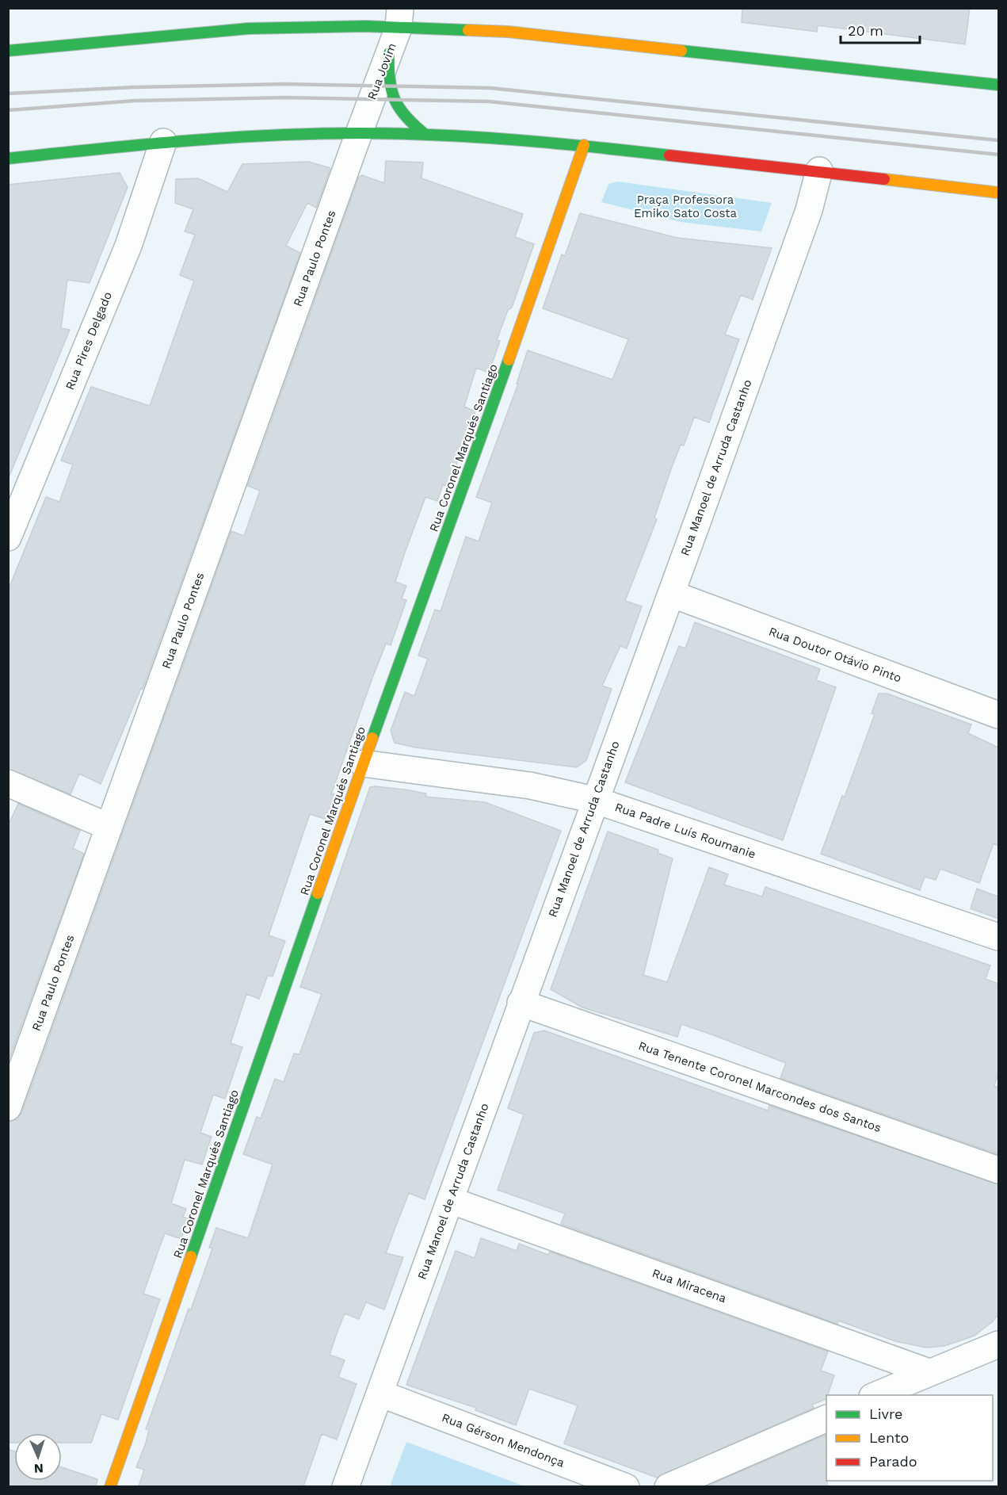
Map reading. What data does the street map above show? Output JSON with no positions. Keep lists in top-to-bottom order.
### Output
{
  "streets": {
    "main road": ["Rua Coronel Marqués Santiago"],
    "street": [
      "Rua Jovim",
      "Rua Paulo Pontes",
      "Rua Pires Delgado",
      "Rua Manoel de Arruda Castanho",
      "Rua Doutor Otávio Pinto",
      "Rua Padre Luís Roumanie",
      "Rua Tenente Coronel Marcondes dos Santos",
      "Rua Miracena",
      "Rua Gérson Mendonça"
    ]
  },
  "crossings": [
    ["Rua Jovim", "Rua Paulo Pontes"],
    ["Rua Coronel Marqués Santiago", "Rua Padre Luís Roumanie"],
    ["Rua Manoel de Arruda Castanho", "Rua Doutor Otávio Pinto"],
    ["Rua Manoel de Arruda Castanho", "Rua Padre Luís Roumanie"],
    ["Rua Manoel de Arruda Castanho", "Rua Tenente Coronel Marcondes dos Santos"],
    ["Rua Manoel de Arruda Castanho", "Rua Miracena"],
    ["Rua Manoel de Arruda Castanho", "Rua Gérson Mendonça"]
  ],
  "parks": ["Praça Professora Emiko Sato Costa"],
  "legend": ["Livre", "Lento", "Parado"],
  "scale_bar": "20 m",
  "north": "bottom"
}
